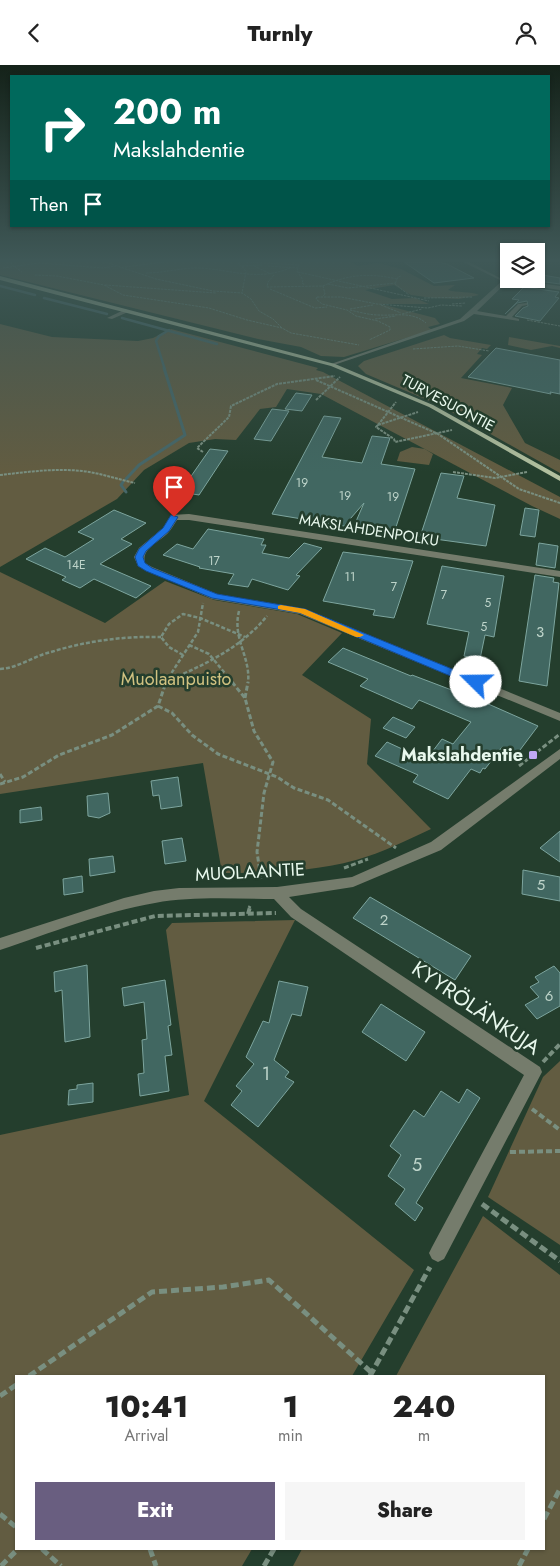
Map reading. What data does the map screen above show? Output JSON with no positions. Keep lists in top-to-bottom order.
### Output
{
  "streets": {
    "main road": ["TURVESUONTIE"],
    "street": ["MAKSLAHDENPOLKU", "MUOLAANTIE", "KYYRÖLÄNKUJA"]
  },
  "crossings": [
    ["MUOLAANTIE", "KYYRÖLÄNKUJA"]
  ],
  "parks": ["Muolaanpuisto"],
  "places": {
    "transit": ["Makslahdentie"]
  },
  "house_numbers": [
    "19",
    "19",
    "19",
    "17",
    "14E",
    "11",
    "7",
    "7",
    "5",
    "5",
    "3",
    "5",
    "2",
    "6",
    "1",
    "5"
  ],
  "page": {
    "header": "Turnly",
    "turn": ["200 m", "Makslahdentie"],
    "then": "Then",
    "eta": [
      "10:41",
      "Arrival",
      "1",
      "min",
      "240",
      "m"
    ],
    "buttons": ["Exit", "Share"]
  }
}
